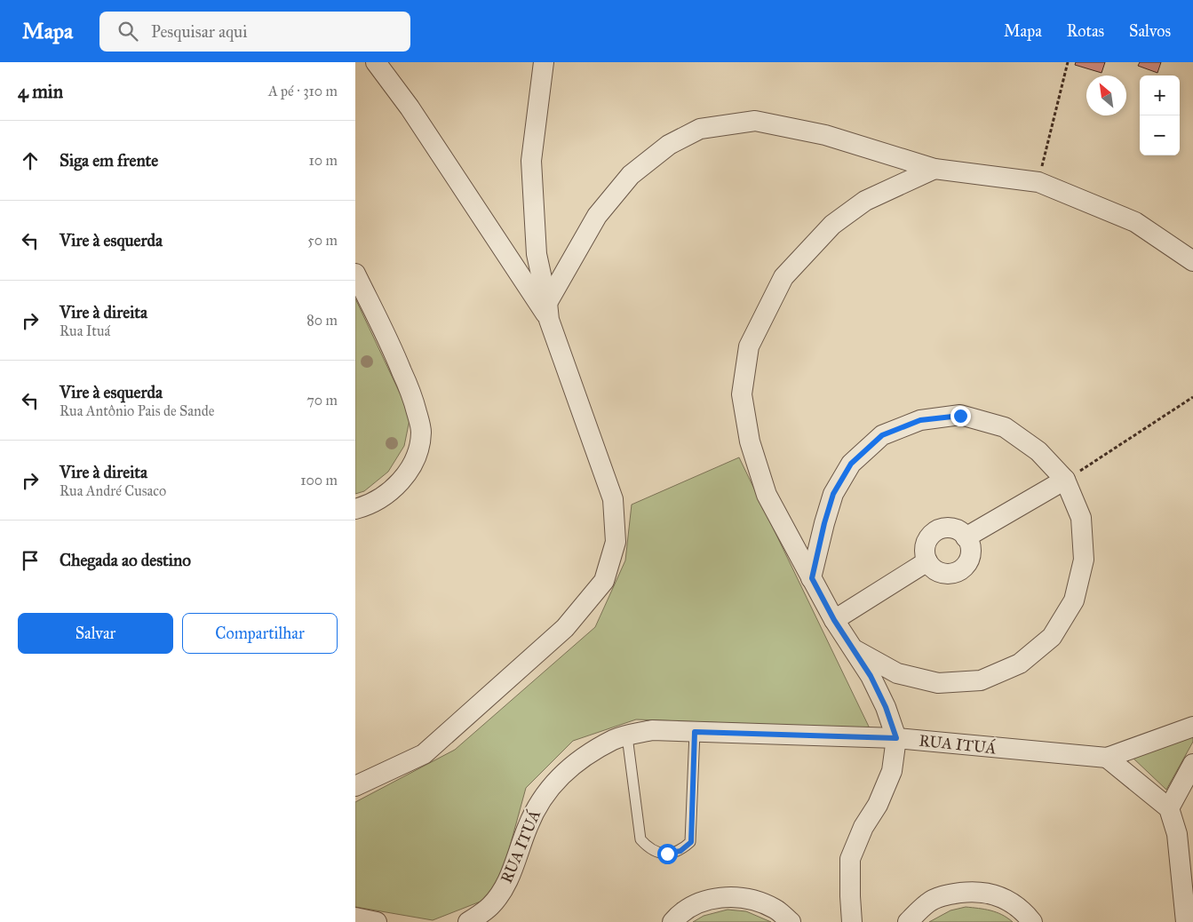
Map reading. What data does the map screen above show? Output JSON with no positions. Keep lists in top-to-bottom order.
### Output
{
  "streets": {
    "street": ["RUA ITUÁ"]
  },
  "north": "top left",
  "page": {
    "header": "Mapa",
    "search": "Pesquisar aqui",
    "nav": ["Mapa", "Rotas", "Salvos"],
    "heading": ["4 min", "A pé · 310 m"],
    "map_buttons": ["+", "−"],
    "list": [
      ["Siga em frente", "10 m"],
      ["Vire à esquerda", "50 m"],
      ["Vire à direita", "Rua Ituá", "80 m"],
      ["Vire à esquerda", "Rua Antônio Pais de Sande", "70 m"],
      ["Vire à direita", "Rua André Cusaco", "100 m"],
      "Chegada ao destino"
    ],
    "buttons": ["Salvar", "Compartilhar"]
  }
}
